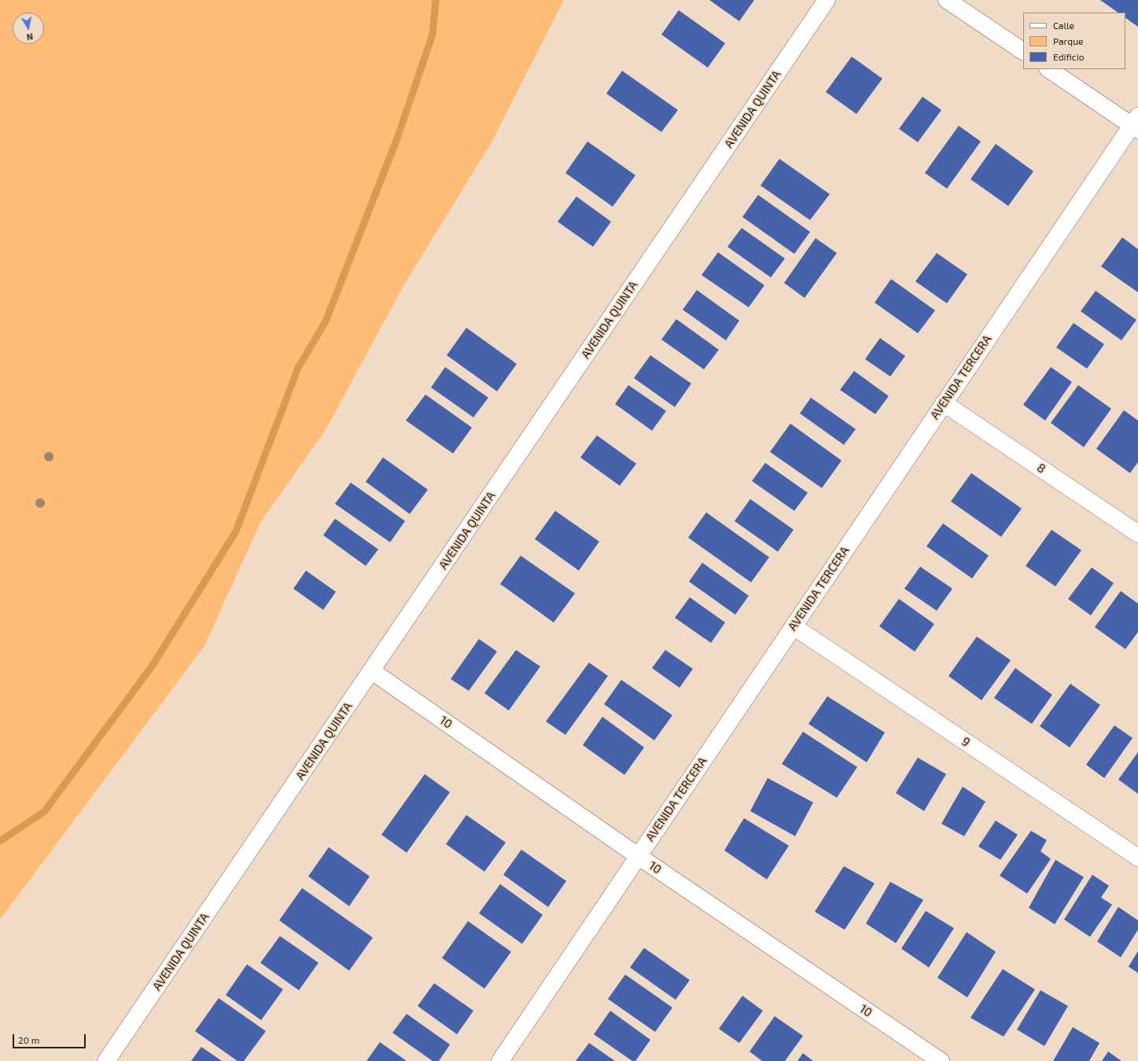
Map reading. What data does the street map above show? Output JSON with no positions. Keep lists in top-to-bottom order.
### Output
{
  "streets": {
    "street": [
      "AVENIDA QUINTA",
      "AVENIDA TERCERA",
      "8",
      "10",
      "9"
    ]
  },
  "crossings": [
    ["AVENIDA QUINTA", "10"],
    ["AVENIDA TERCERA", "8"],
    ["AVENIDA TERCERA", "10"],
    ["AVENIDA TERCERA", "9"]
  ],
  "legend": ["Calle", "Parque", "Edificio"],
  "scale_bar": "20 m",
  "north": "bottom"
}
